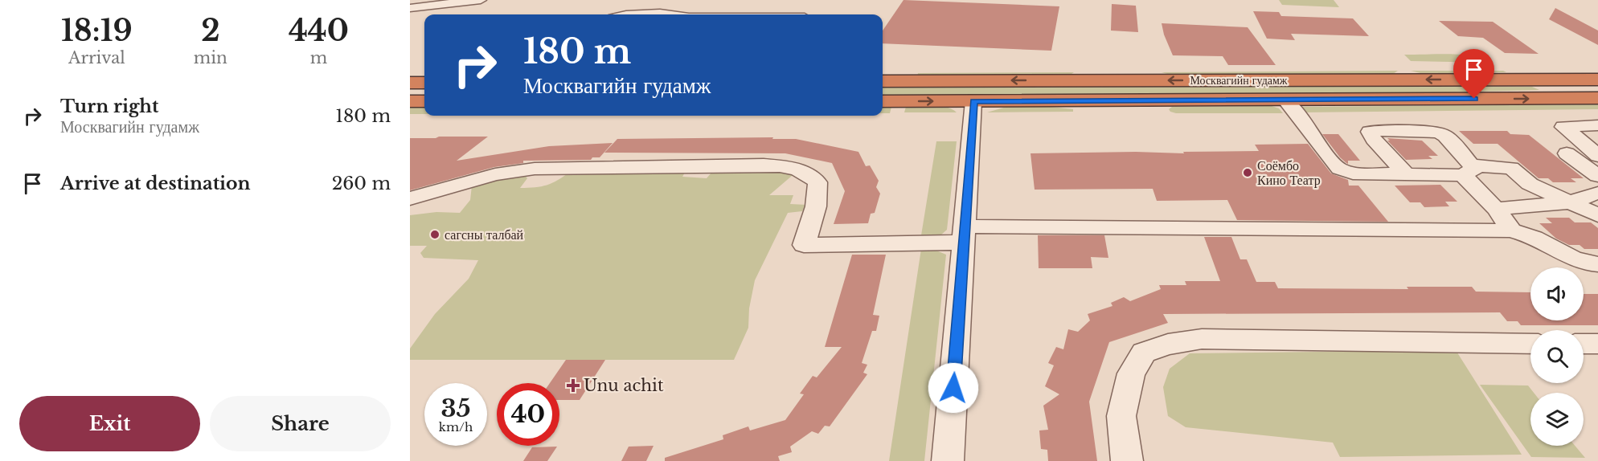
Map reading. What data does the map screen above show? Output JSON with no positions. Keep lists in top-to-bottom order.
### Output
{
  "streets": {
    "highway": ["Москвагийн гудамж"]
  },
  "places": {
    "other": ["Соёмбо Кино Театр", "сагсны талбай"],
    "health": ["Unu achit"]
  },
  "page": {
    "eta": [
      "18:19",
      "Arrival",
      "2",
      "min",
      "440",
      "m"
    ],
    "turn": ["180 m", "Москвагийн гудамж"],
    "list": [
      {
        "name": "Turn right",
        "note": "Москвагийн гудамж",
        "value": "180 m"
      },
      {
        "name": "Arrive at destination",
        "value": "260 m"
      }
    ],
    "speed": "35 km/h",
    "limit": "40",
    "buttons": ["Exit", "Share"]
  }
}
